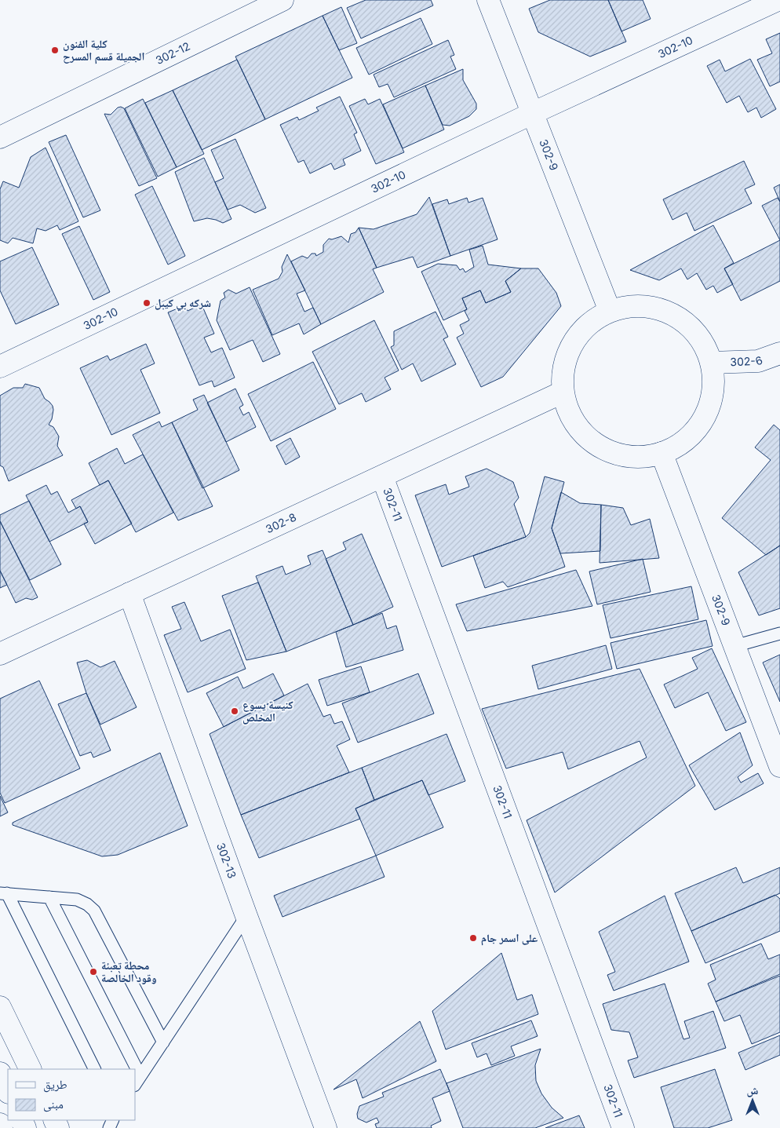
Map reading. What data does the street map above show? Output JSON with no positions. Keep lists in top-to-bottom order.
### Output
{
  "streets": {
    "street": [
      "302-10",
      "302-12",
      "302-9",
      "302-6",
      "302-11",
      "302-8",
      "302-13"
    ]
  },
  "crossings": [
    ["302-10", "302-9"],
    ["302-11", "302-8"],
    ["302-8", "302-13"]
  ],
  "places": [
    "كلية الفنون الجميلة قسم المسرح",
    "شركه بي كيبل",
    "كنيسة يسوع المخلص",
    "علی اسمر جام",
    "محطة تعبئة وقود الخالصة"
  ],
  "legend": ["طريق", "مبنى"],
  "north": "top"
}
